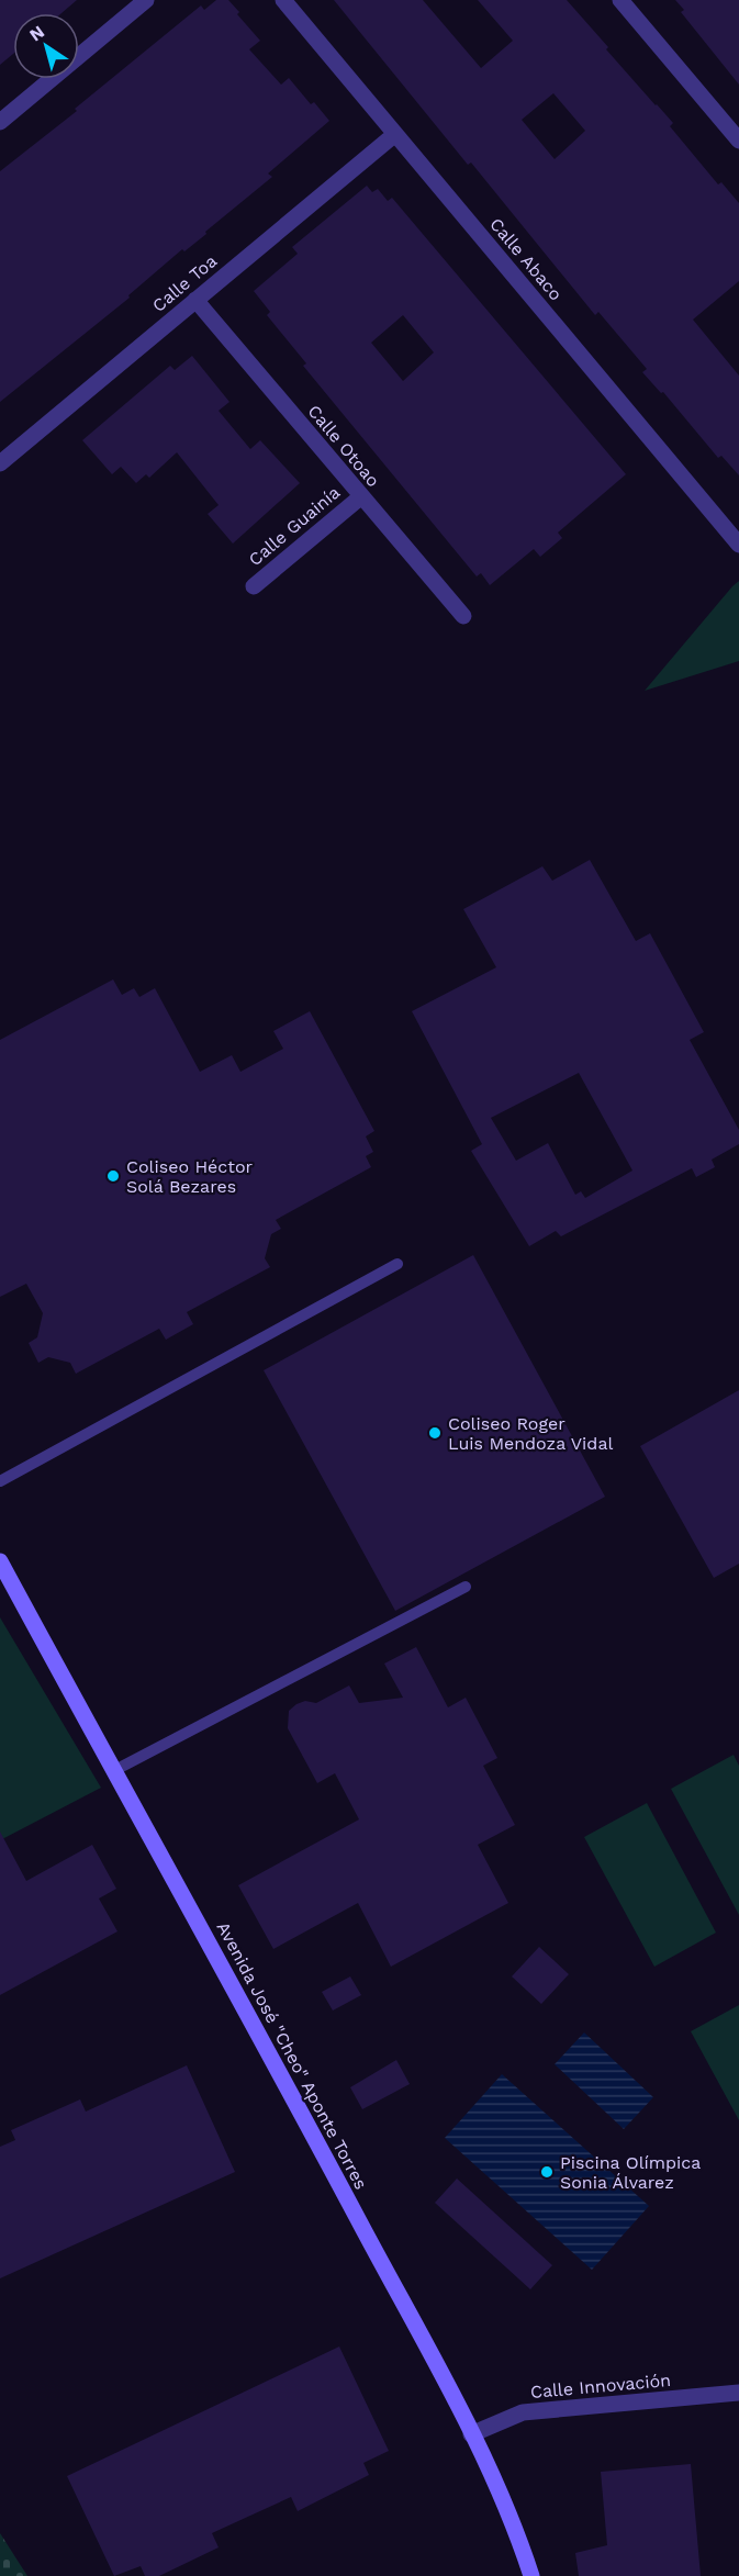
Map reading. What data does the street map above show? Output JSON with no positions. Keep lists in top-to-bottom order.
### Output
{
  "streets": {
    "street": [
      "Calle Abaco",
      "Calle Toa",
      "Calle Otoao",
      "Calle Guainía",
      "Avenida José \"Cheo\" Aponte Torres",
      "Calle Innovación"
    ]
  },
  "crossings": [
    ["Calle Abaco", "Calle Toa"],
    ["Calle Toa", "Calle Otoao"],
    ["Calle Otoao", "Calle Guainía"],
    ["Avenida José \"Cheo\" Aponte Torres", "Calle Innovación"]
  ],
  "places": ["Coliseo Héctor Solá Bezares", "Coliseo Roger Luis Mendoza Vidal", "Piscina Olímpica Sonia Álvarez"],
  "north": "top left"
}
